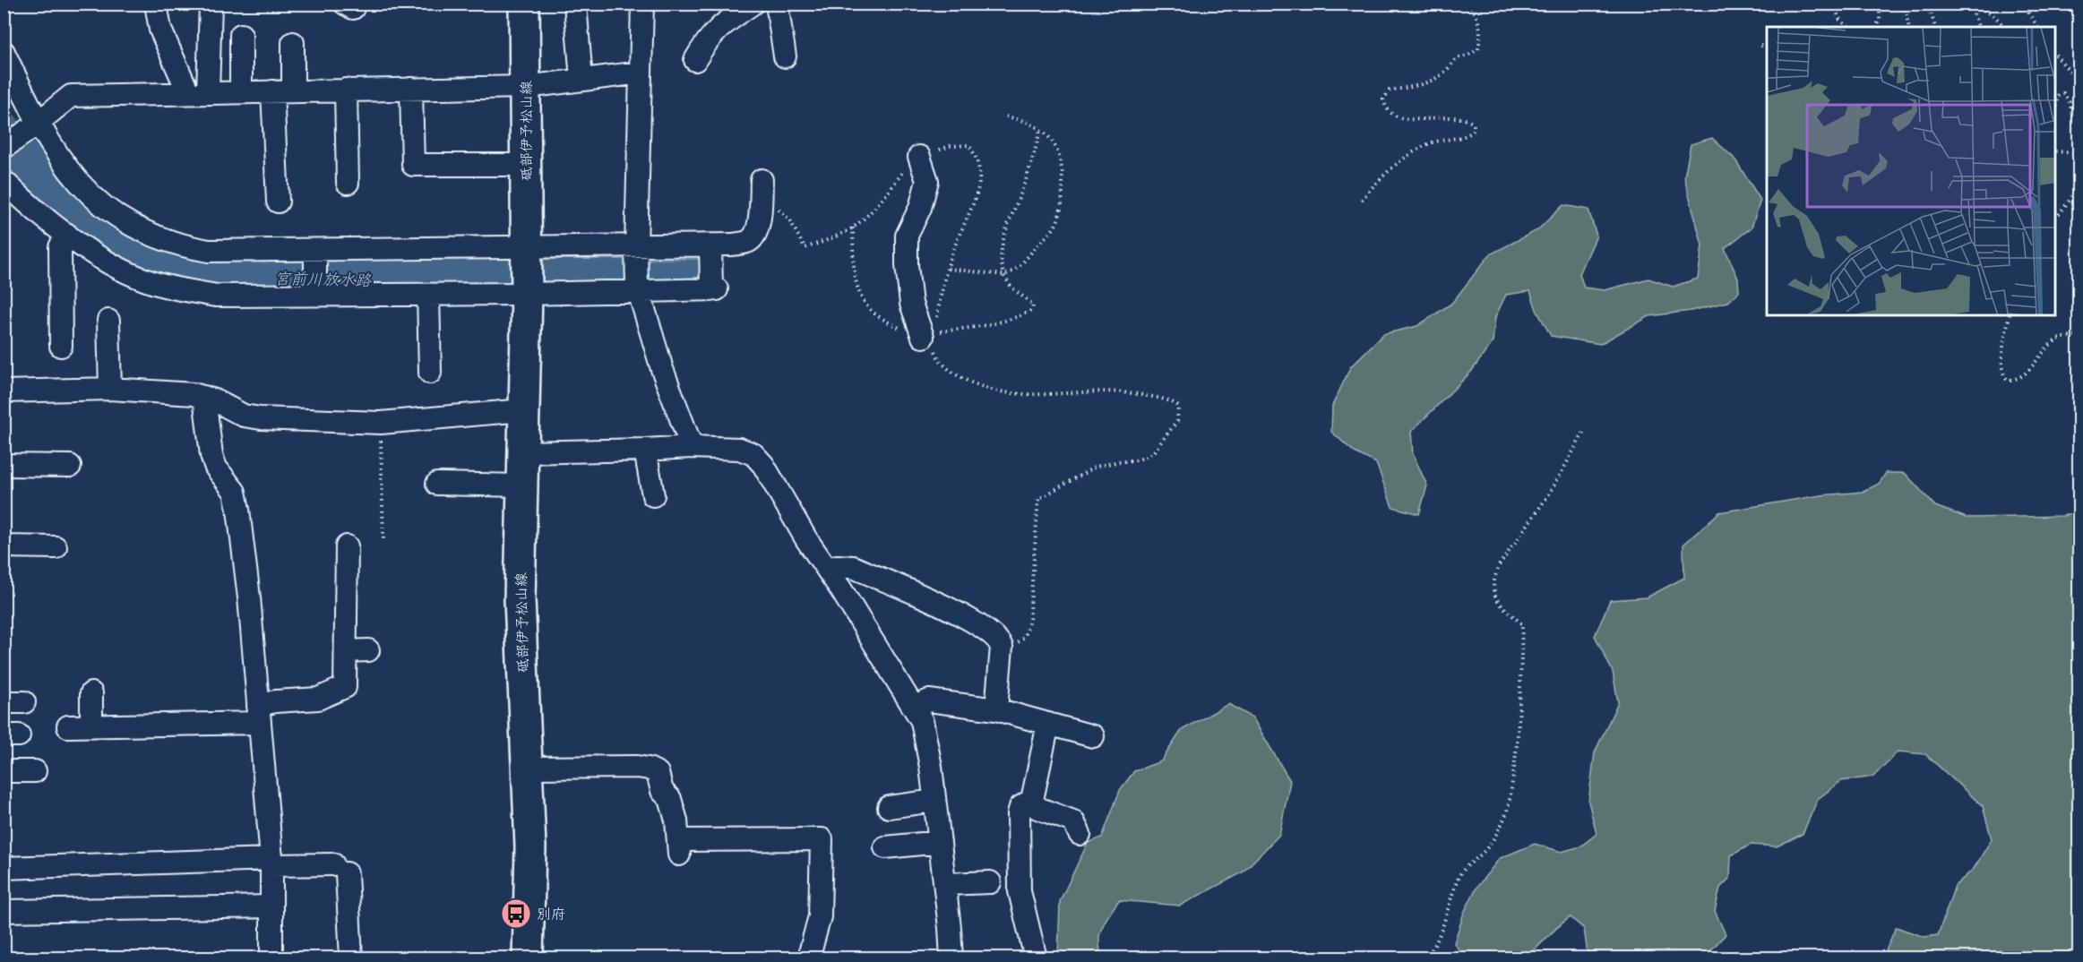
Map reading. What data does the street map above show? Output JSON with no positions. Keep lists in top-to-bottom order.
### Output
{
  "streets": {
    "main road": ["砥部伊予松山線"]
  },
  "water": ["宮前川放水路"],
  "places": {
    "bus stop": ["別府"]
  }
}
